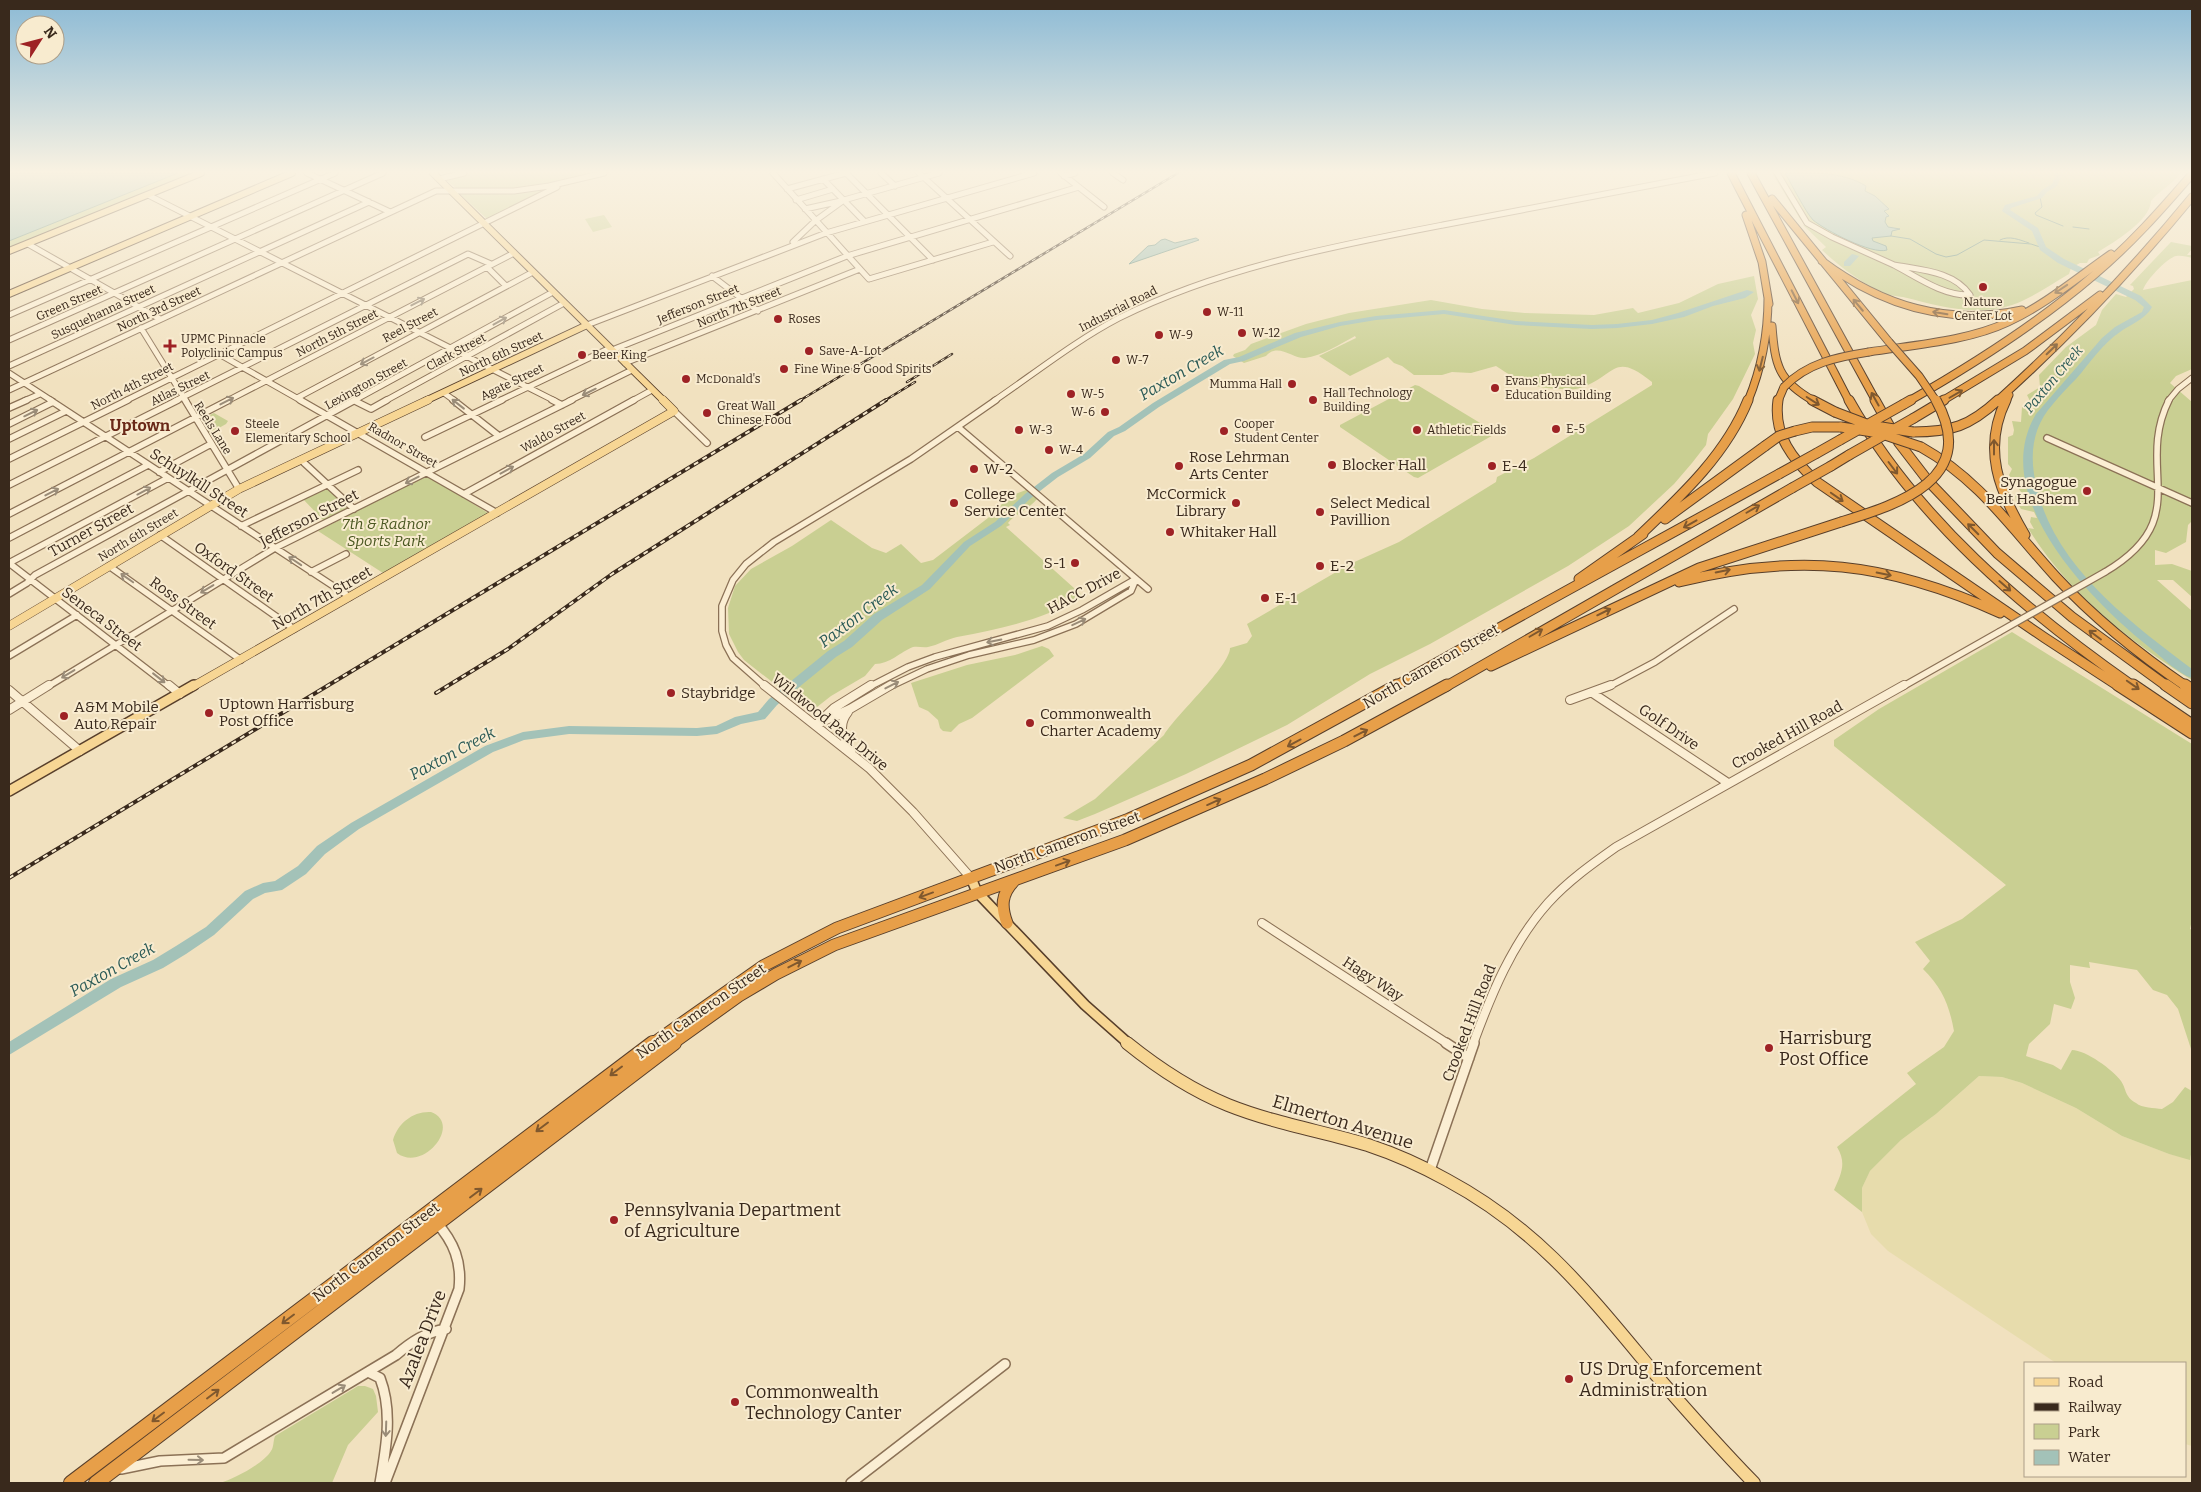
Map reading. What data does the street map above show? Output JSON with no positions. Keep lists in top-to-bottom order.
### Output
{
  "streets": {
    "highway": ["North Cameron Street"],
    "main road": ["North 7th Street", "North 6th Street", "Elmerton Avenue"],
    "street": [
      "Green Street",
      "Jefferson Street",
      "North 3rd Street",
      "Industrial Road",
      "Susquehanna Street",
      "Reel Street",
      "North 5th Street",
      "Clark Street",
      "Agate Street",
      "Lexington Street",
      "North 4th Street",
      "Atlas Street",
      "Reels Lane",
      "Waldo Street",
      "Radnor Street",
      "Schuylkill Street",
      "Turner Street",
      "Oxford Street",
      "HACC Drive",
      "Ross Street",
      "Seneca Street",
      "Wildwood Park Drive",
      "Golf Drive",
      "Crooked Hill Road",
      "Hagy Way",
      "Azalea Drive"
    ]
  },
  "crossings": [
    ["Jefferson Street", "Agate Street"],
    ["Jefferson Street", "Radnor Street"],
    ["Jefferson Street", "Schuylkill Street"],
    ["Jefferson Street", "Oxford Street"],
    ["Jefferson Street", "Ross Street"],
    ["Jefferson Street", "Seneca Street"],
    ["North 7th Street", "Radnor Street"],
    ["North 7th Street", "Schuylkill Street"],
    ["North 7th Street", "Oxford Street"],
    ["North 7th Street", "Ross Street"],
    ["North 7th Street", "Seneca Street"],
    ["North 3rd Street", "Reels Lane"],
    ["North 3rd Street", "Schuylkill Street"],
    ["Industrial Road", "Wildwood Park Drive"],
    ["Reel Street", "Radnor Street"],
    ["North 5th Street", "Atlas Street"],
    ["North 5th Street", "Reels Lane"],
    ["North 5th Street", "Radnor Street"],
    ["North 5th Street", "Schuylkill Street"],
    ["Clark Street", "Lexington Street"],
    ["North 6th Street", "Reels Lane"],
    ["North 6th Street", "Radnor Street"],
    ["North 6th Street", "Schuylkill Street"],
    ["North 6th Street", "Oxford Street"],
    ["North 6th Street", "Ross Street"],
    ["North 6th Street", "Seneca Street"],
    ["Lexington Street", "Reels Lane"],
    ["Lexington Street", "Radnor Street"],
    ["Lexington Street", "Schuylkill Street"],
    ["Lexington Street", "Turner Street"],
    ["North 4th Street", "Reels Lane"],
    ["North 4th Street", "Radnor Street"],
    ["North 4th Street", "Schuylkill Street"],
    ["Atlas Street", "Reels Lane"],
    ["Atlas Street", "Radnor Street"],
    ["Atlas Street", "Schuylkill Street"],
    ["Waldo Street", "Radnor Street"],
    ["Schuylkill Street", "Turner Street"],
    ["Turner Street", "Seneca Street"],
    ["HACC Drive", "Wildwood Park Drive"],
    ["North Cameron Street", "Wildwood Park Drive"],
    ["North Cameron Street", "Elmerton Avenue"],
    ["North Cameron Street", "Azalea Drive"],
    ["Wildwood Park Drive", "Elmerton Avenue"],
    ["Golf Drive", "Crooked Hill Road"],
    ["Crooked Hill Road", "Hagy Way"],
    ["Crooked Hill Road", "Elmerton Avenue"]
  ],
  "one_way": [
    "Reel Street",
    "Waldo Street",
    "Ross Street",
    "Seneca Street"
  ],
  "districts": ["Uptown"],
  "water": ["Paxton Creek"],
  "parks": ["7th & Radnor Sports Park"],
  "places": {
    "other": [
      "Nature Center Lot",
      "W-11",
      "Roses",
      "W-12",
      "W-9",
      "Save-A-Lot",
      "Beer King",
      "W-7",
      "Fine Wine & Good Spirits",
      "McDonald's",
      "Mumma Hall",
      "Evans Physical Education Building",
      "W-5",
      "Hall Technology Building",
      "W-6",
      "Great Wall Chinese Food",
      "E-5",
      "W-3",
      "Athletic Fields",
      "Steele Elementary School",
      "Cooper Student Center",
      "W-4",
      "Blocker Hall",
      "Rose Lehrman Arts Center",
      "E-4",
      "W-2",
      "Synagogue Beit HaShem",
      "College Service Center",
      "McCormick Library",
      "Select Medical Pavillion",
      "Whitaker Hall",
      "S-1",
      "E-2",
      "E-1",
      "Staybridge",
      "Uptown Harrisburg Post Office",
      "A&M Mobile Auto Repair",
      "Commonwealth Charter Academy",
      "Harrisburg Post Office",
      "Pennsylvania Department of Agriculture",
      "US Drug Enforcement Administration",
      "Commonwealth Technology Canter"
    ],
    "health": ["UPMC Pinnacle Polyclinic Campus"]
  },
  "legend": [
    "Road",
    "Railway",
    "Park",
    "Water"
  ],
  "north": "top right"
}
